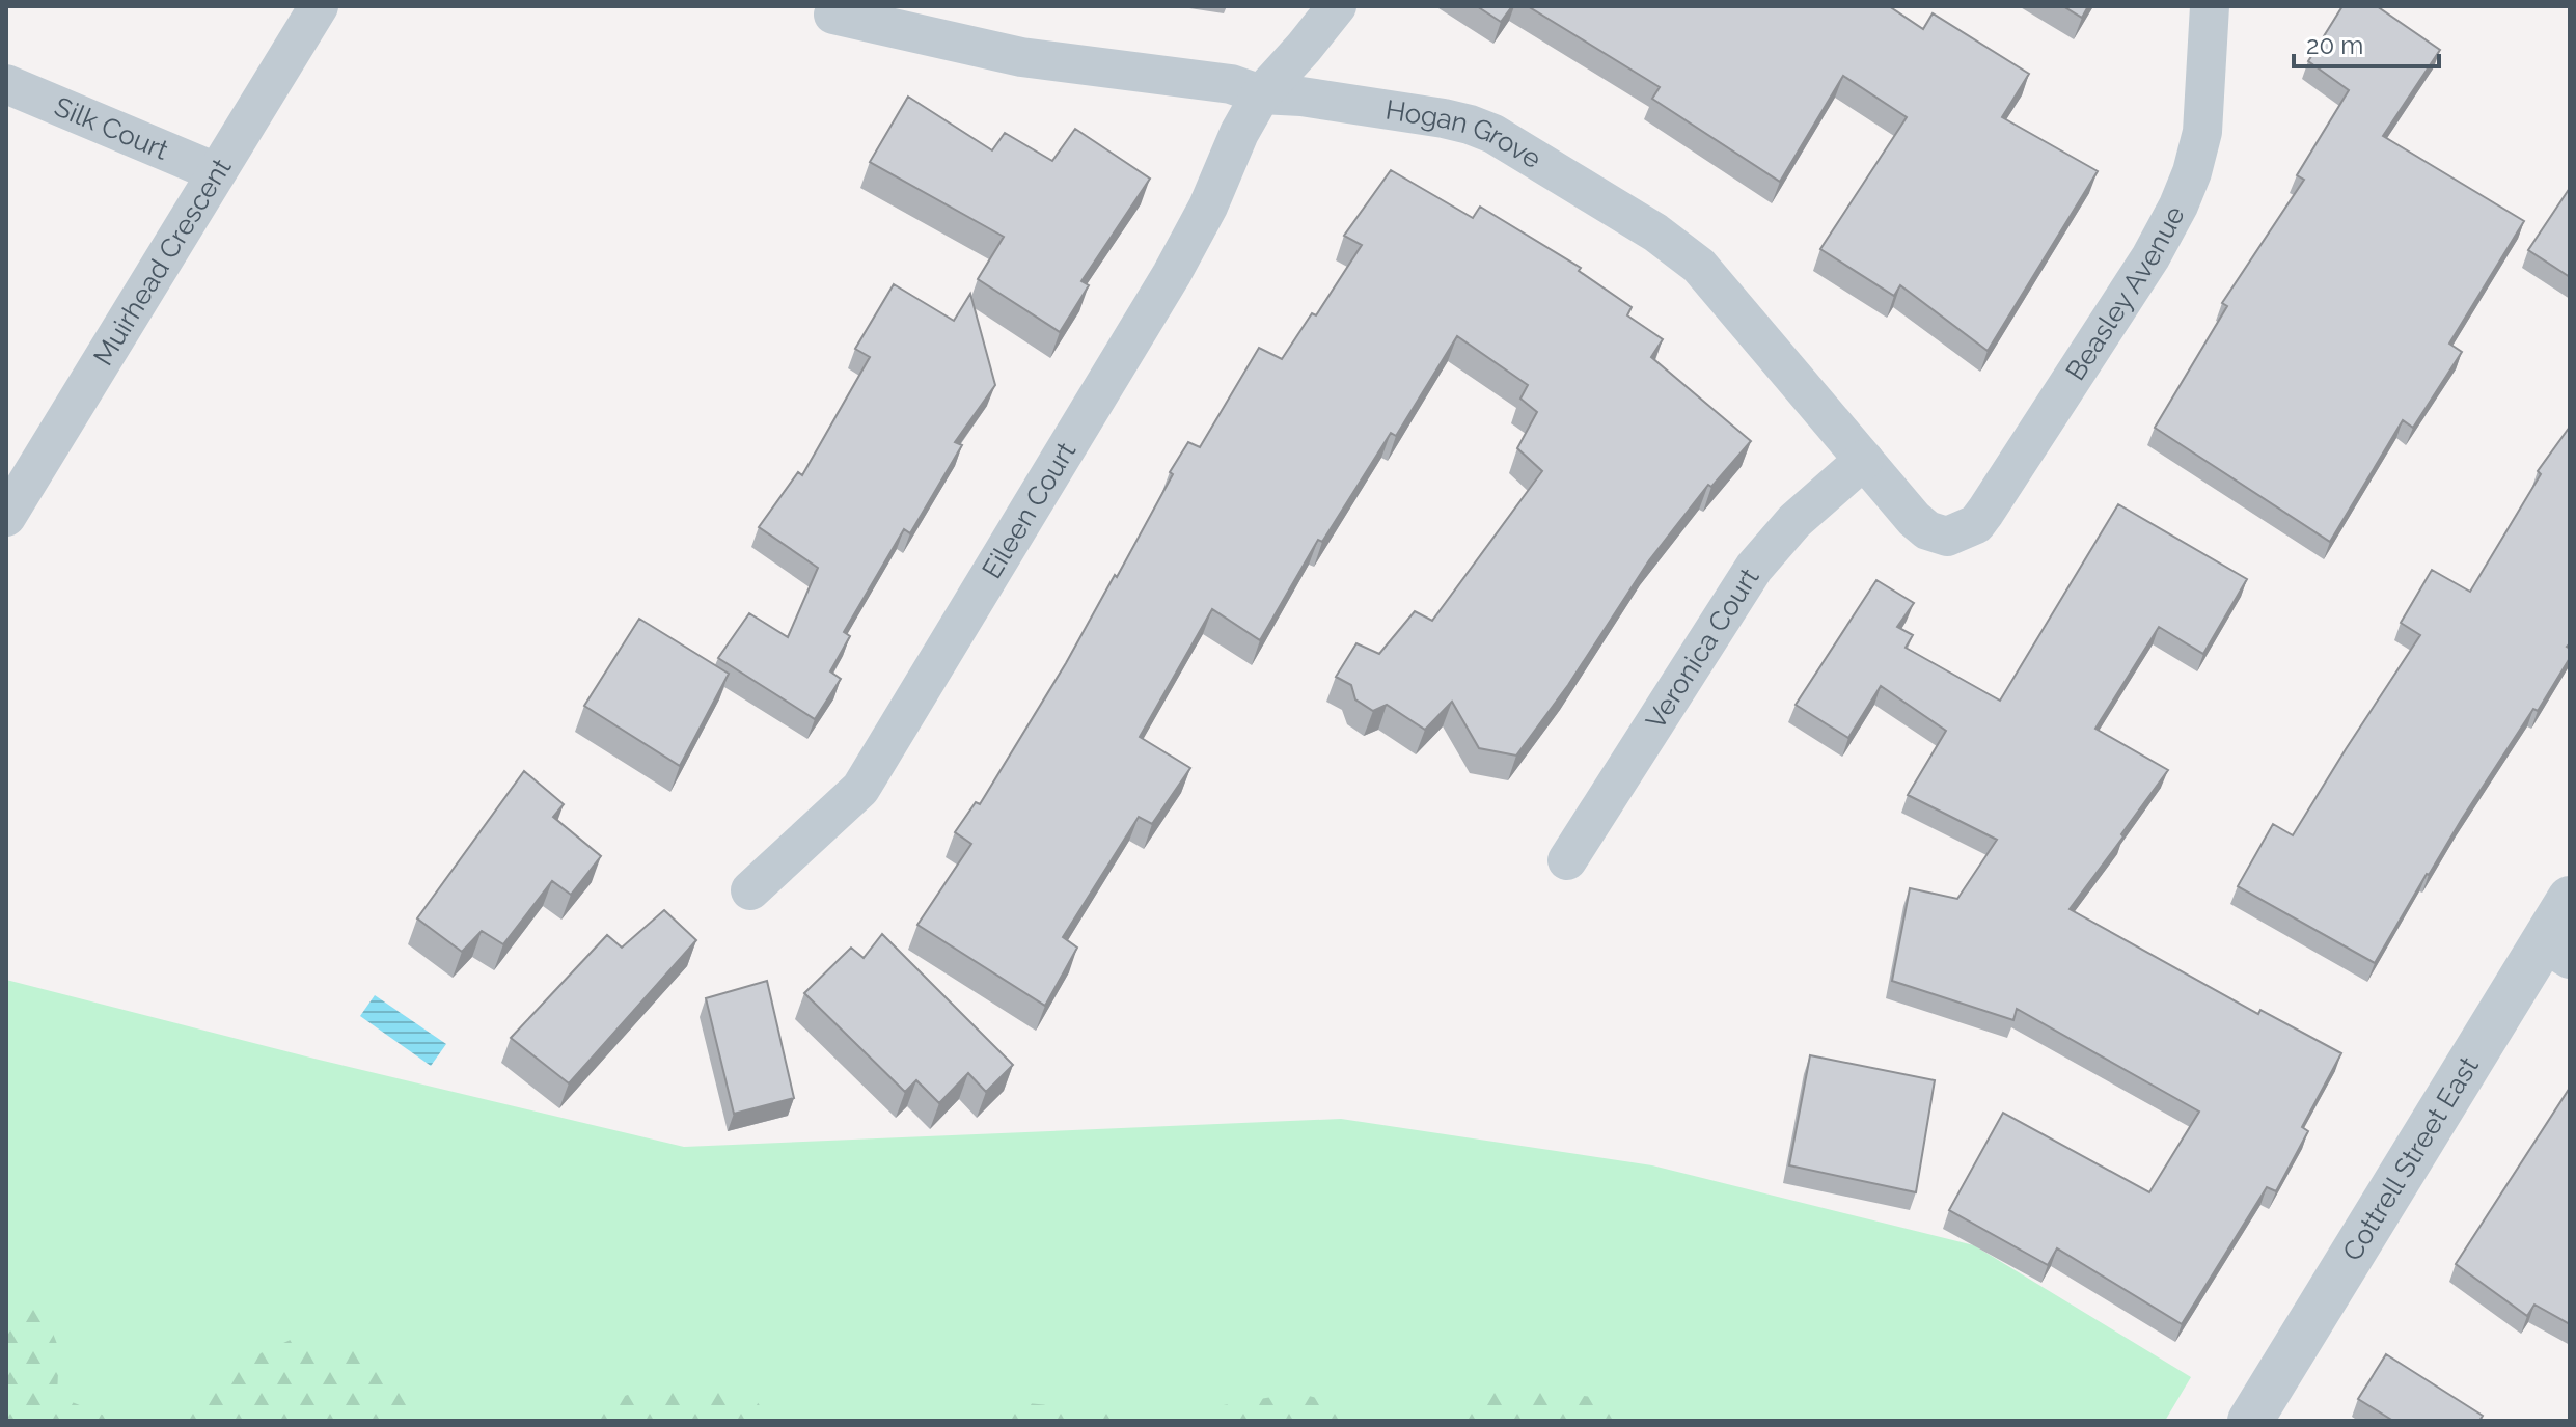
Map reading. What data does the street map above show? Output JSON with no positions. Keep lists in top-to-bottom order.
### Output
{
  "streets": {
    "street": [
      "Silk Court",
      "Hogan Grove",
      "Muirhead Crescent",
      "Beasley Avenue",
      "Eileen Court",
      "Veronica Court",
      "Cottrell Street East"
    ]
  },
  "crossings": [
    ["Silk Court", "Muirhead Crescent"],
    ["Hogan Grove", "Beasley Avenue"],
    ["Hogan Grove", "Eileen Court"],
    ["Hogan Grove", "Veronica Court"]
  ],
  "scale_bar": "20 m"
}
